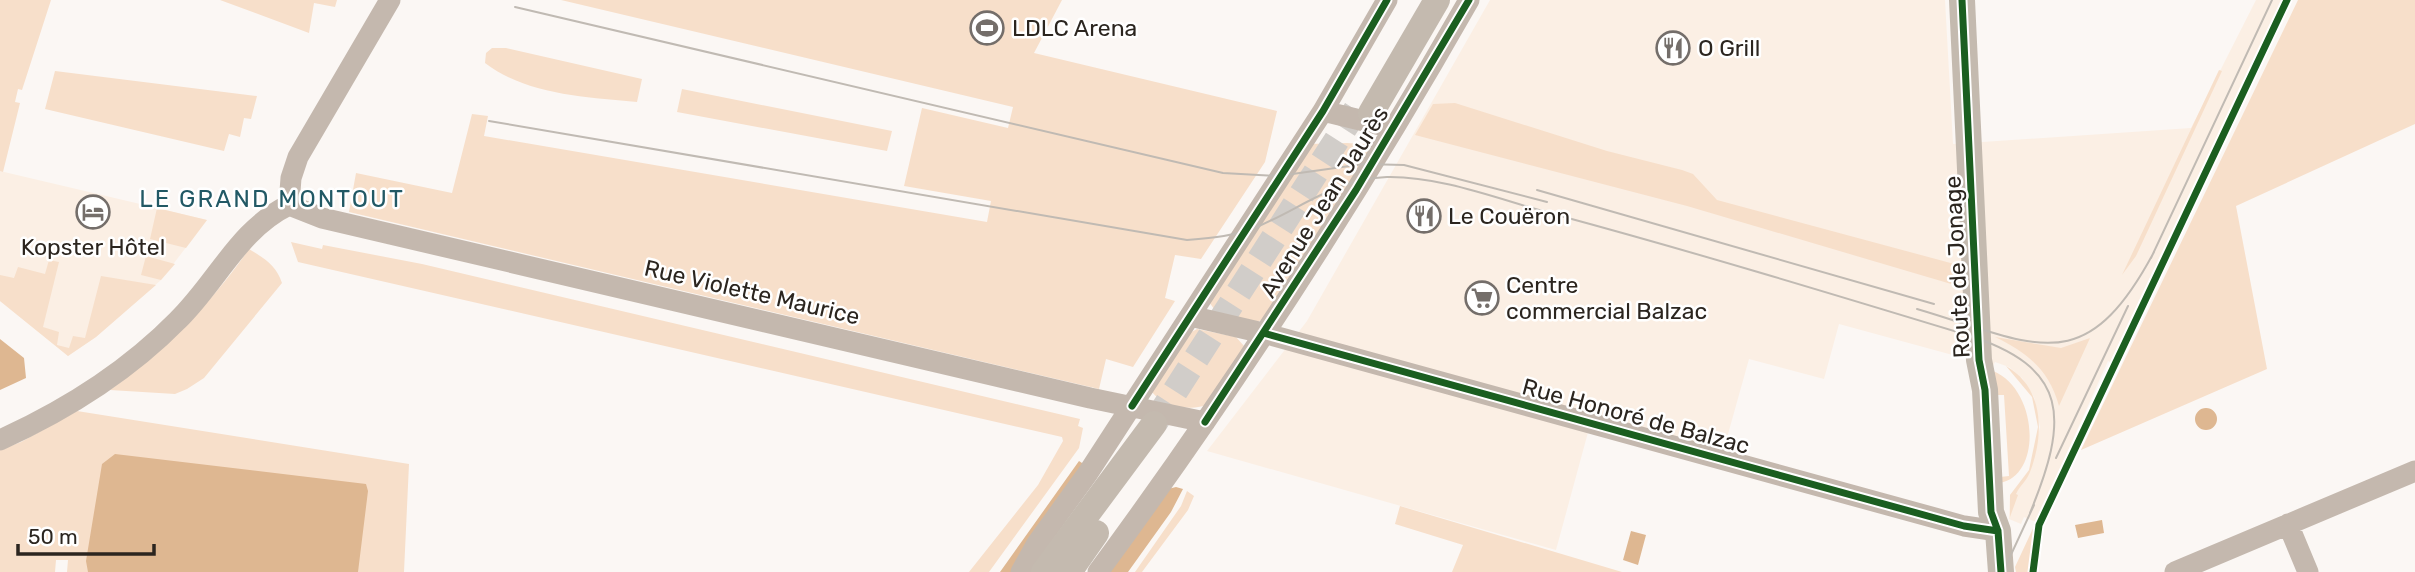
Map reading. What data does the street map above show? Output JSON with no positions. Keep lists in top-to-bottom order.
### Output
{
  "streets": {
    "main road": ["Avenue Jean Jaurès", "Route de Jonage"],
    "street": ["Rue Violette Maurice", "Rue Honoré de Balzac"]
  },
  "crossings": [
    ["Avenue Jean Jaurès", "Rue Violette Maurice"],
    ["Avenue Jean Jaurès", "Rue Honoré de Balzac"],
    ["Route de Jonage", "Rue Honoré de Balzac"]
  ],
  "districts": ["LE GRAND MONTOUT"],
  "places": {
    "sports": ["LDLC Arena"],
    "restaurant": ["O Grill", "Le Couëron"],
    "hotel": ["Kopster Hôtel"],
    "supermarket": ["Centre commercial Balzac"]
  },
  "scale_bar": "50 m"
}
